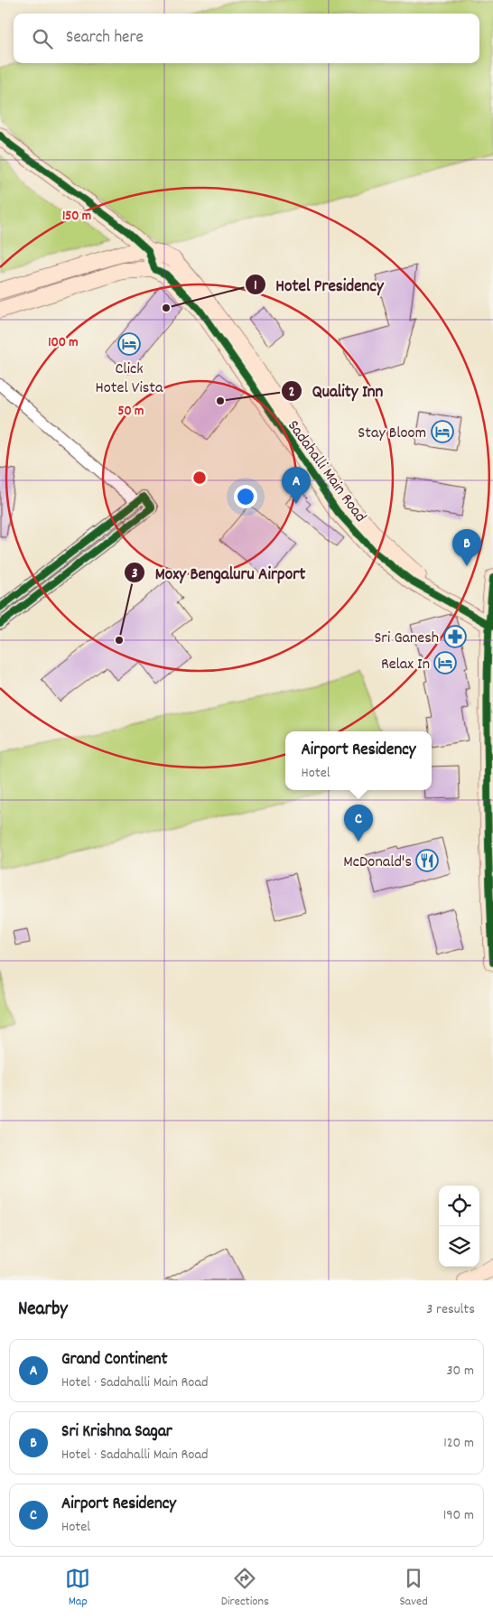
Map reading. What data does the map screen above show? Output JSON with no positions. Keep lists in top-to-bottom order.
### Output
{
  "streets": {
    "street": ["Sadahalli Main Road"]
  },
  "places": {
    "other": ["Hotel Presidency", "Quality Inn", "Moxy Bengaluru Airport"],
    "hotel": ["Click Hotel Vista", "Stay Bloom", "Relax In"],
    "pharmacy": ["Sri Ganesh"],
    "restaurant": ["McDonald's"]
  },
  "page": {
    "search": "Search here",
    "pins": ["A", "B", "C"],
    "popup": ["Airport Residency", "Hotel"],
    "heading": ["Nearby", "3 results"],
    "list": [
      {
        "mark": "A",
        "name": "Grand Continent",
        "note": "Hotel · Sadahalli Main Road",
        "value": "30 m"
      },
      {
        "mark": "B",
        "name": "Sri Krishna Sagar",
        "note": "Hotel · Sadahalli Main Road",
        "value": "120 m"
      },
      {
        "mark": "C",
        "name": "Airport Residency",
        "note": "Hotel",
        "value": "190 m"
      }
    ],
    "nav": ["Map", "Directions", "Saved"]
  },
  "rings": ["150 m", "100 m", "50 m"]
}
